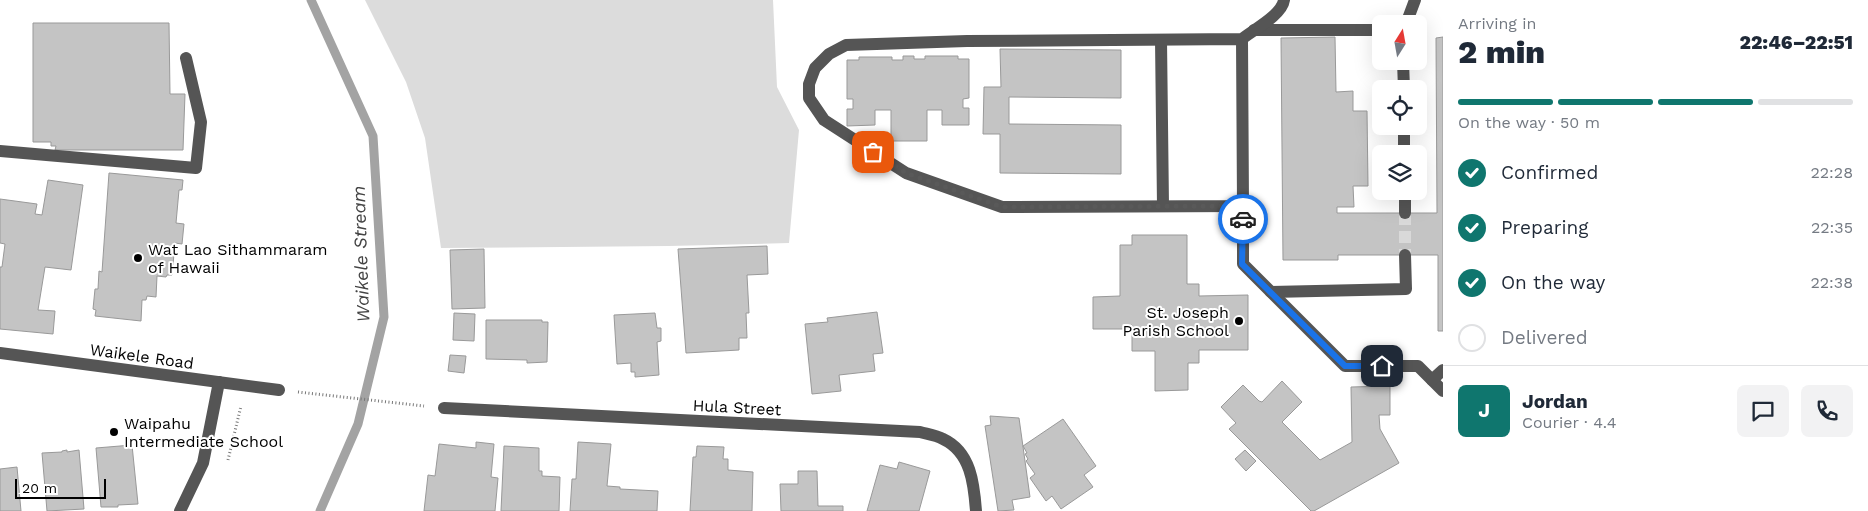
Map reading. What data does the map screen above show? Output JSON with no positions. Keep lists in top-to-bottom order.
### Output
{
  "streets": {
    "street": ["Waikele Road", "Hula Street"]
  },
  "water": ["Waikele Stream"],
  "places": ["Wat Lao Sithammaram of Hawaii", "St. Joseph Parish School", "Waipahu Intermediate School"],
  "scale_bar": "20 m",
  "north": "top",
  "page": {
    "heading": ["2 min", "Arriving in", "22:46–22:51"],
    "panel": ["Jordan", "Courier · 4.4"],
    "bar": "On the way · 50 m",
    "list": [
      ["Confirmed", "22:28"],
      ["Preparing", "22:35"],
      ["On the way", "22:38"],
      "Delivered"
    ],
    "round": "J",
    "scale": "20 m"
  }
}
